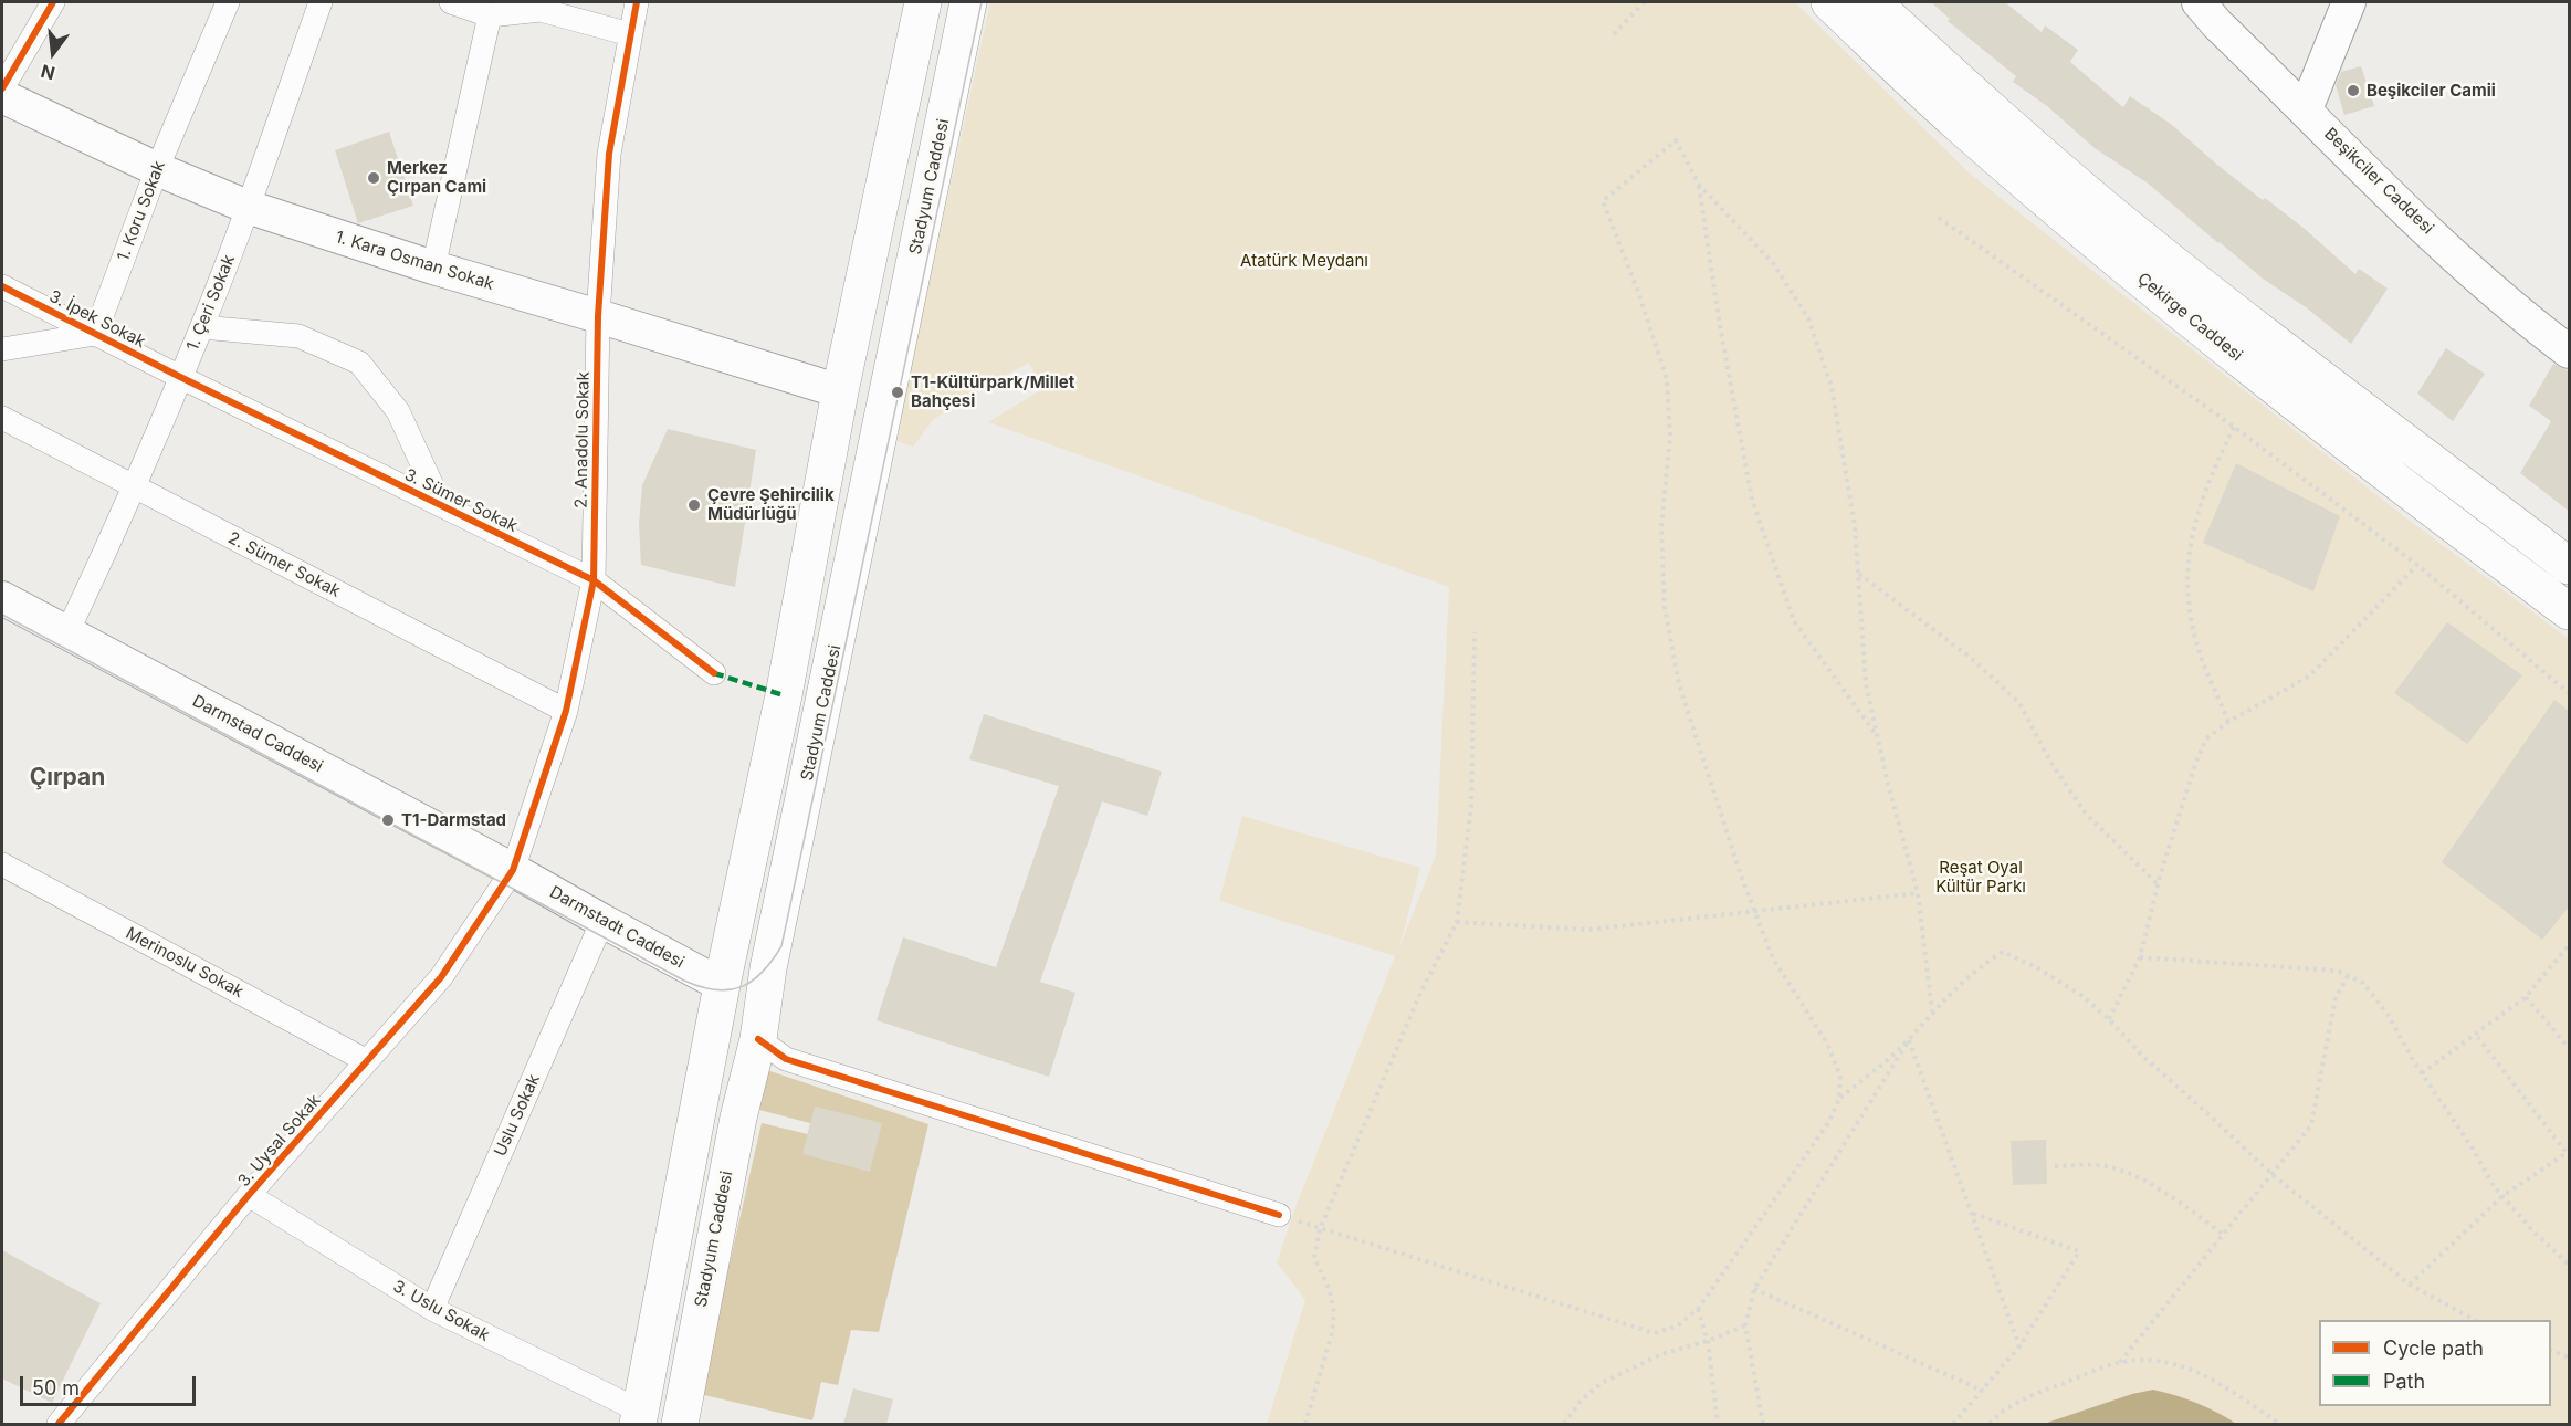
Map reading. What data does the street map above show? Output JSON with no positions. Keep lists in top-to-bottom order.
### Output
{
  "streets": {
    "main road": [
      "Beşikciler Caddesi",
      "Stadyum Caddesi",
      "1. Kara Osman Sokak",
      "Çekirge Caddesi",
      "Darmstad Caddesi",
      "Darmstadt Caddesi"
    ],
    "street": [
      "1. Koru Sokak",
      "1. Çeri Sokak",
      "3. İpek Sokak",
      "2. Anadolu Sokak",
      "3. Sümer Sokak",
      "2. Sümer Sokak",
      "Merinoslu Sokak",
      "Uslu Sokak",
      "3. Uysal Sokak",
      "3. Uslu Sokak"
    ]
  },
  "crossings": [
    ["1. Koru Sokak", "1. Kara Osman Sokak"],
    ["1. Koru Sokak", "3. İpek Sokak"],
    ["1. Kara Osman Sokak", "1. Çeri Sokak"],
    ["1. Kara Osman Sokak", "2. Anadolu Sokak"],
    ["1. Çeri Sokak", "3. İpek Sokak"],
    ["1. Çeri Sokak", "3. Sümer Sokak"],
    ["1. Çeri Sokak", "2. Sümer Sokak"],
    ["1. Çeri Sokak", "Darmstad Caddesi"],
    ["3. İpek Sokak", "3. Sümer Sokak"],
    ["2. Anadolu Sokak", "3. Sümer Sokak"],
    ["2. Anadolu Sokak", "2. Sümer Sokak"],
    ["2. Anadolu Sokak", "Darmstad Caddesi"],
    ["2. Anadolu Sokak", "Darmstadt Caddesi"],
    ["2. Anadolu Sokak", "3. Uysal Sokak"],
    ["Darmstad Caddesi", "Darmstadt Caddesi"],
    ["Darmstad Caddesi", "3. Uysal Sokak"],
    ["Darmstadt Caddesi", "Uslu Sokak"],
    ["Darmstadt Caddesi", "3. Uysal Sokak"],
    ["Merinoslu Sokak", "3. Uysal Sokak"],
    ["Uslu Sokak", "3. Uslu Sokak"],
    ["3. Uysal Sokak", "3. Uslu Sokak"]
  ],
  "districts": ["Çırpan"],
  "parks": ["Atatürk Meydanı", "Reşat Oyal Kültür Parkı"],
  "places": [
    "Beşikciler Camii",
    "Merkez Çırpan Cami",
    "T1-Kültürpark/Millet Bahçesi",
    "Çevre Şehircilik Müdürlüğü",
    "T1-Darmstad"
  ],
  "legend": ["Cycle path", "Path"],
  "scale_bar": "50 m",
  "north": "bottom"
}
